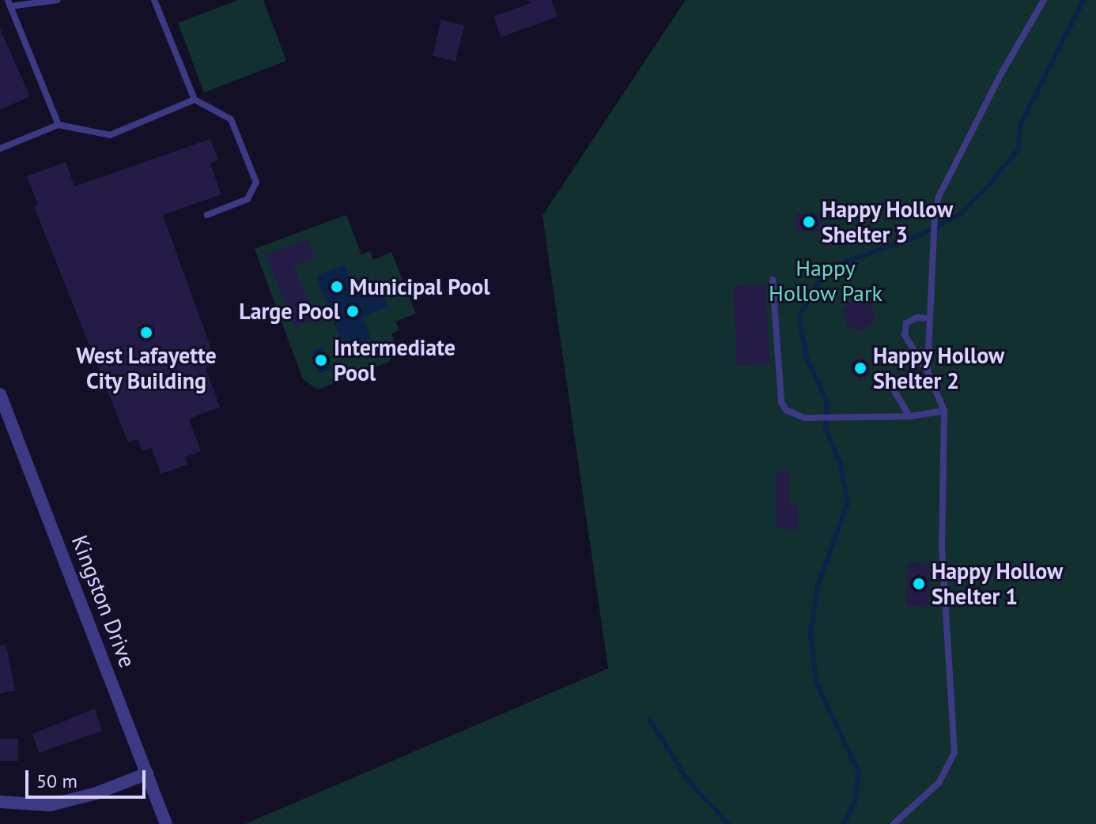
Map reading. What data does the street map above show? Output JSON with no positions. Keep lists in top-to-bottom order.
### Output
{
  "streets": {
    "street": ["Kingston Drive"]
  },
  "parks": ["Happy Hollow Park"],
  "places": [
    "Happy Hollow Shelter 3",
    "Municipal Pool",
    "Large Pool",
    "West Lafayette City Building",
    "Intermediate Pool",
    "Happy Hollow Shelter 2",
    "Happy Hollow Shelter 1"
  ],
  "scale_bar": "50 m"
}
